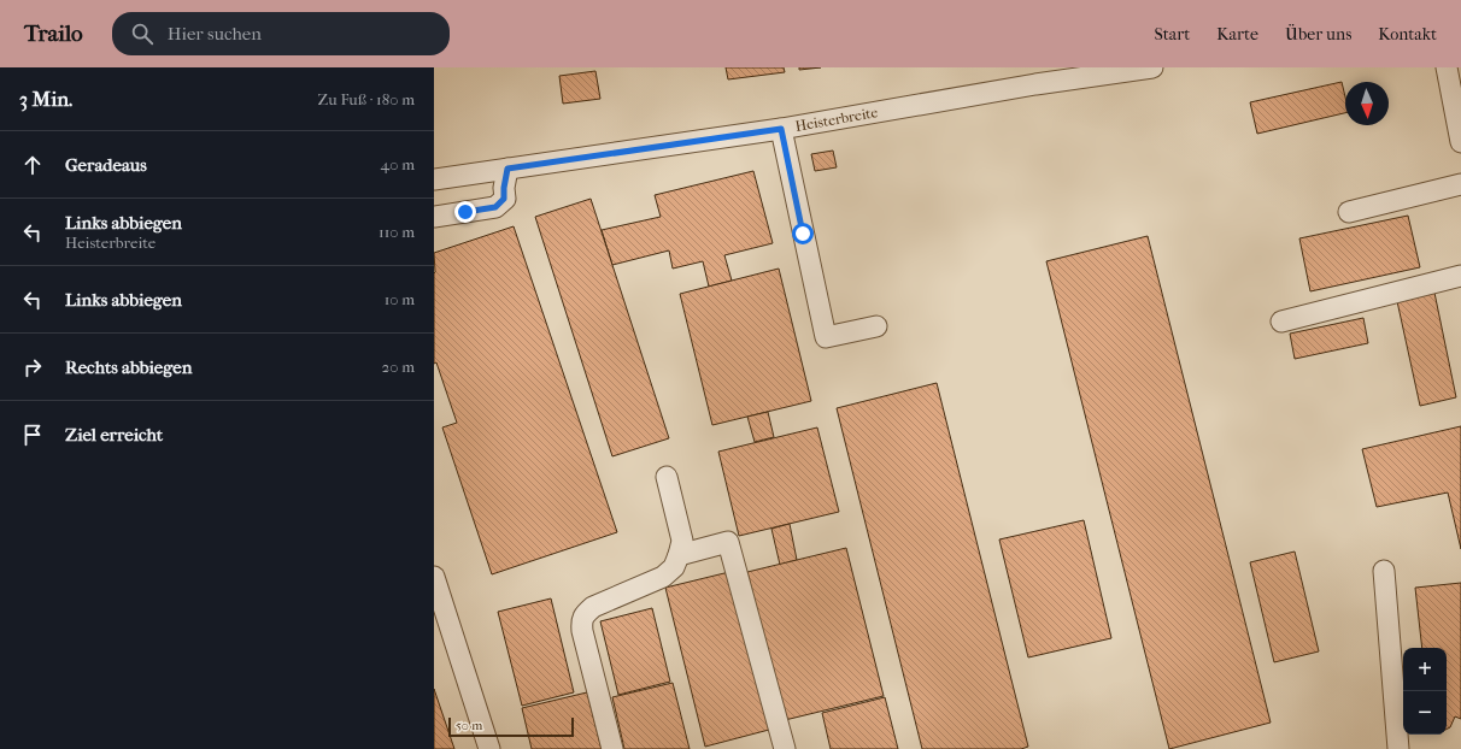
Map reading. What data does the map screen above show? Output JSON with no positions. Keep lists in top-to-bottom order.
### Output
{
  "streets": {
    "street": ["Heisterbreite"]
  },
  "scale_bar": "50 m",
  "north": "bottom",
  "page": {
    "header": "Trailo",
    "search": "Hier suchen",
    "nav": [
      "Start",
      "Karte",
      "Über uns",
      "Kontakt"
    ],
    "heading": ["3 Min.", "Zu Fuß · 180 m"],
    "list": [
      ["Geradeaus", "40 m"],
      ["Links abbiegen", "Heisterbreite", "110 m"],
      ["Links abbiegen", "10 m"],
      ["Rechts abbiegen", "20 m"],
      "Ziel erreicht"
    ],
    "map_buttons": ["+", "−"],
    "scale": "50 m"
  }
}
